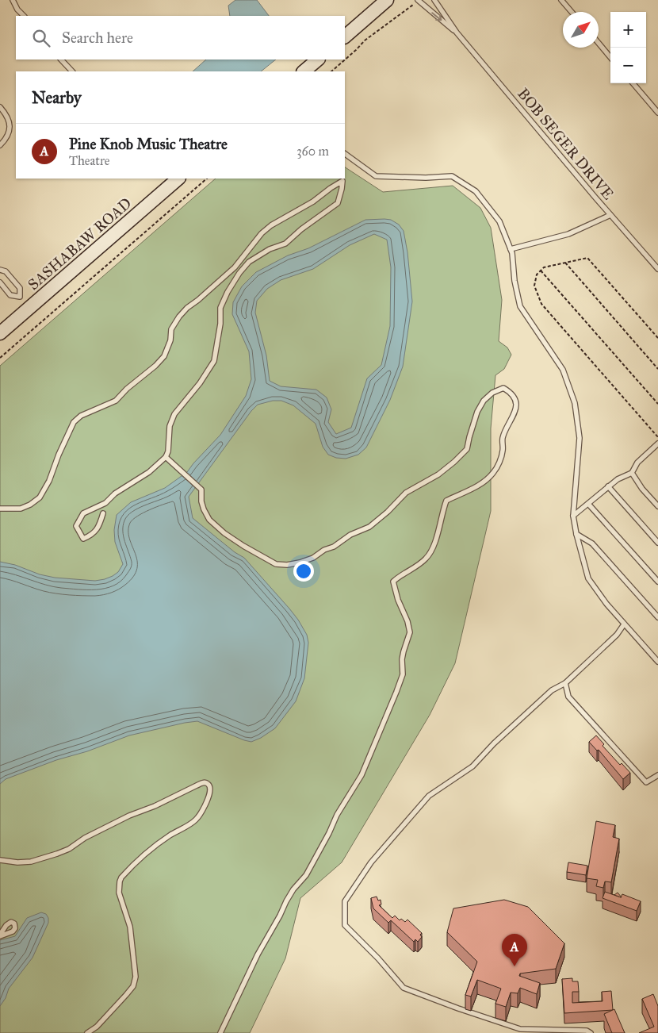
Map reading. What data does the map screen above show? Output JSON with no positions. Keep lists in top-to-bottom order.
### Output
{
  "streets": {
    "main road": ["SASHABAW ROAD"],
    "lane": ["BOB SEGER DRIVE"]
  },
  "north": "top right",
  "page": {
    "map_buttons": ["+", "−"],
    "search": "Search here",
    "heading": "Nearby",
    "list": [
      {
        "mark": "A",
        "name": "Pine Knob Music Theatre",
        "note": "Theatre",
        "value": "360 m"
      }
    ],
    "pins": "A"
  }
}
